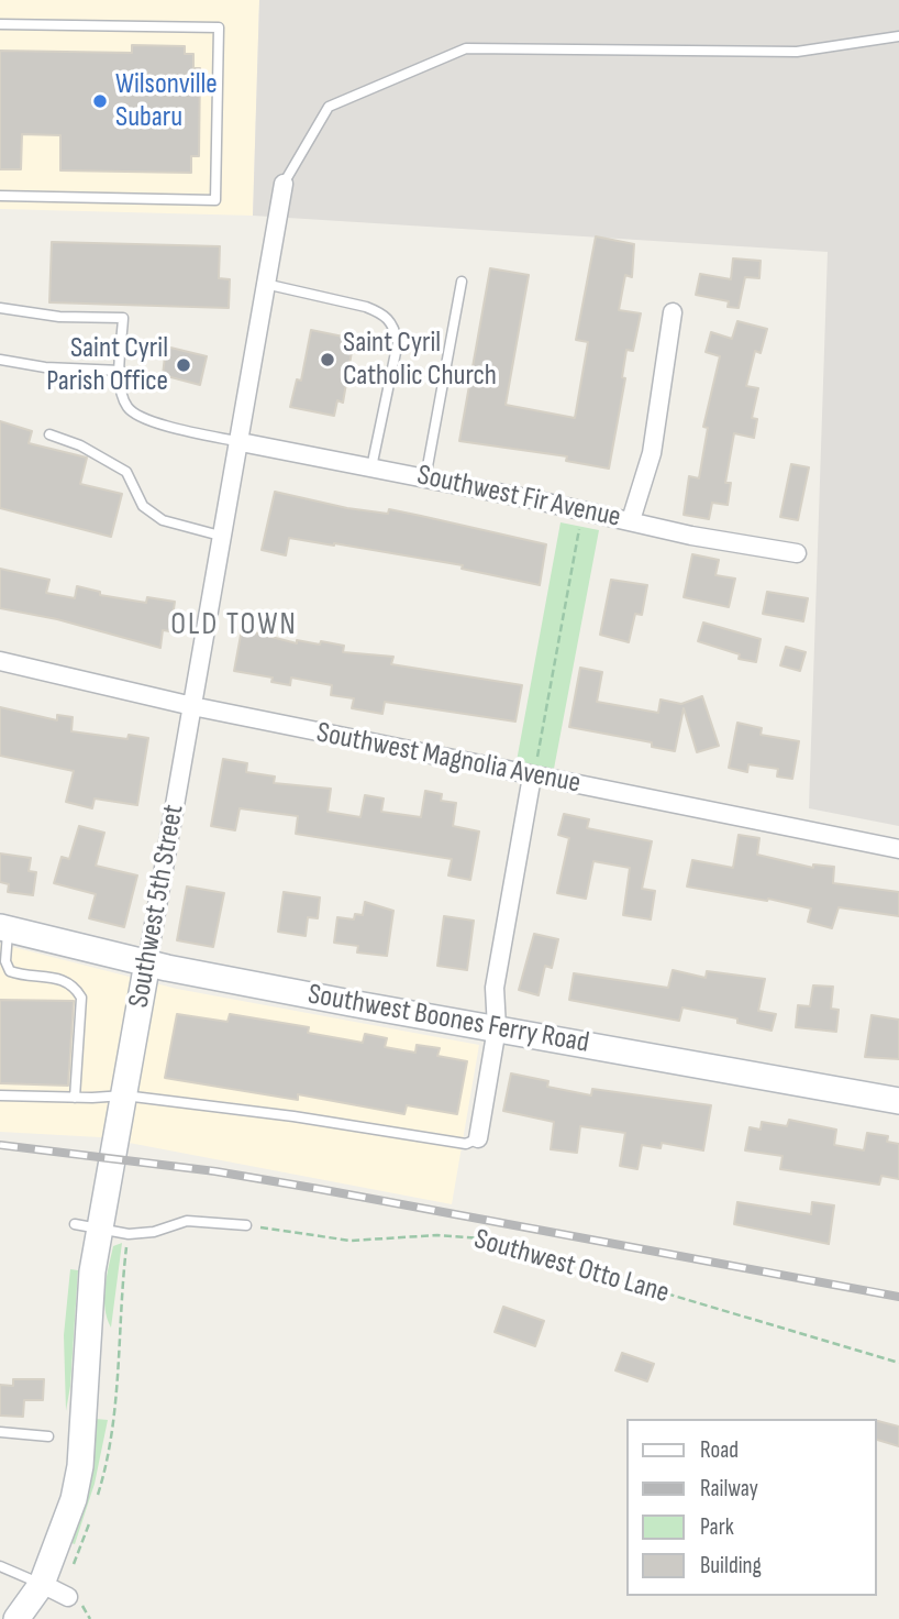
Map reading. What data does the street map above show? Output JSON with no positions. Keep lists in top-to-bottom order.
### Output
{
  "streets": {
    "street": [
      "Southwest Fir Avenue",
      "Southwest Magnolia Avenue",
      "Southwest 5th Street",
      "Southwest Boones Ferry Road"
    ],
    "path": ["Southwest Otto Lane"]
  },
  "crossings": [
    ["Southwest Fir Avenue", "Southwest 5th Street"],
    ["Southwest Magnolia Avenue", "Southwest 5th Street"],
    ["Southwest 5th Street", "Southwest Boones Ferry Road"]
  ],
  "districts": ["OLD TOWN"],
  "places": ["Wilsonville Subaru", "Saint Cyril Catholic Church", "Saint Cyril Parish Office"],
  "legend": [
    "Road",
    "Railway",
    "Park",
    "Building"
  ]
}
